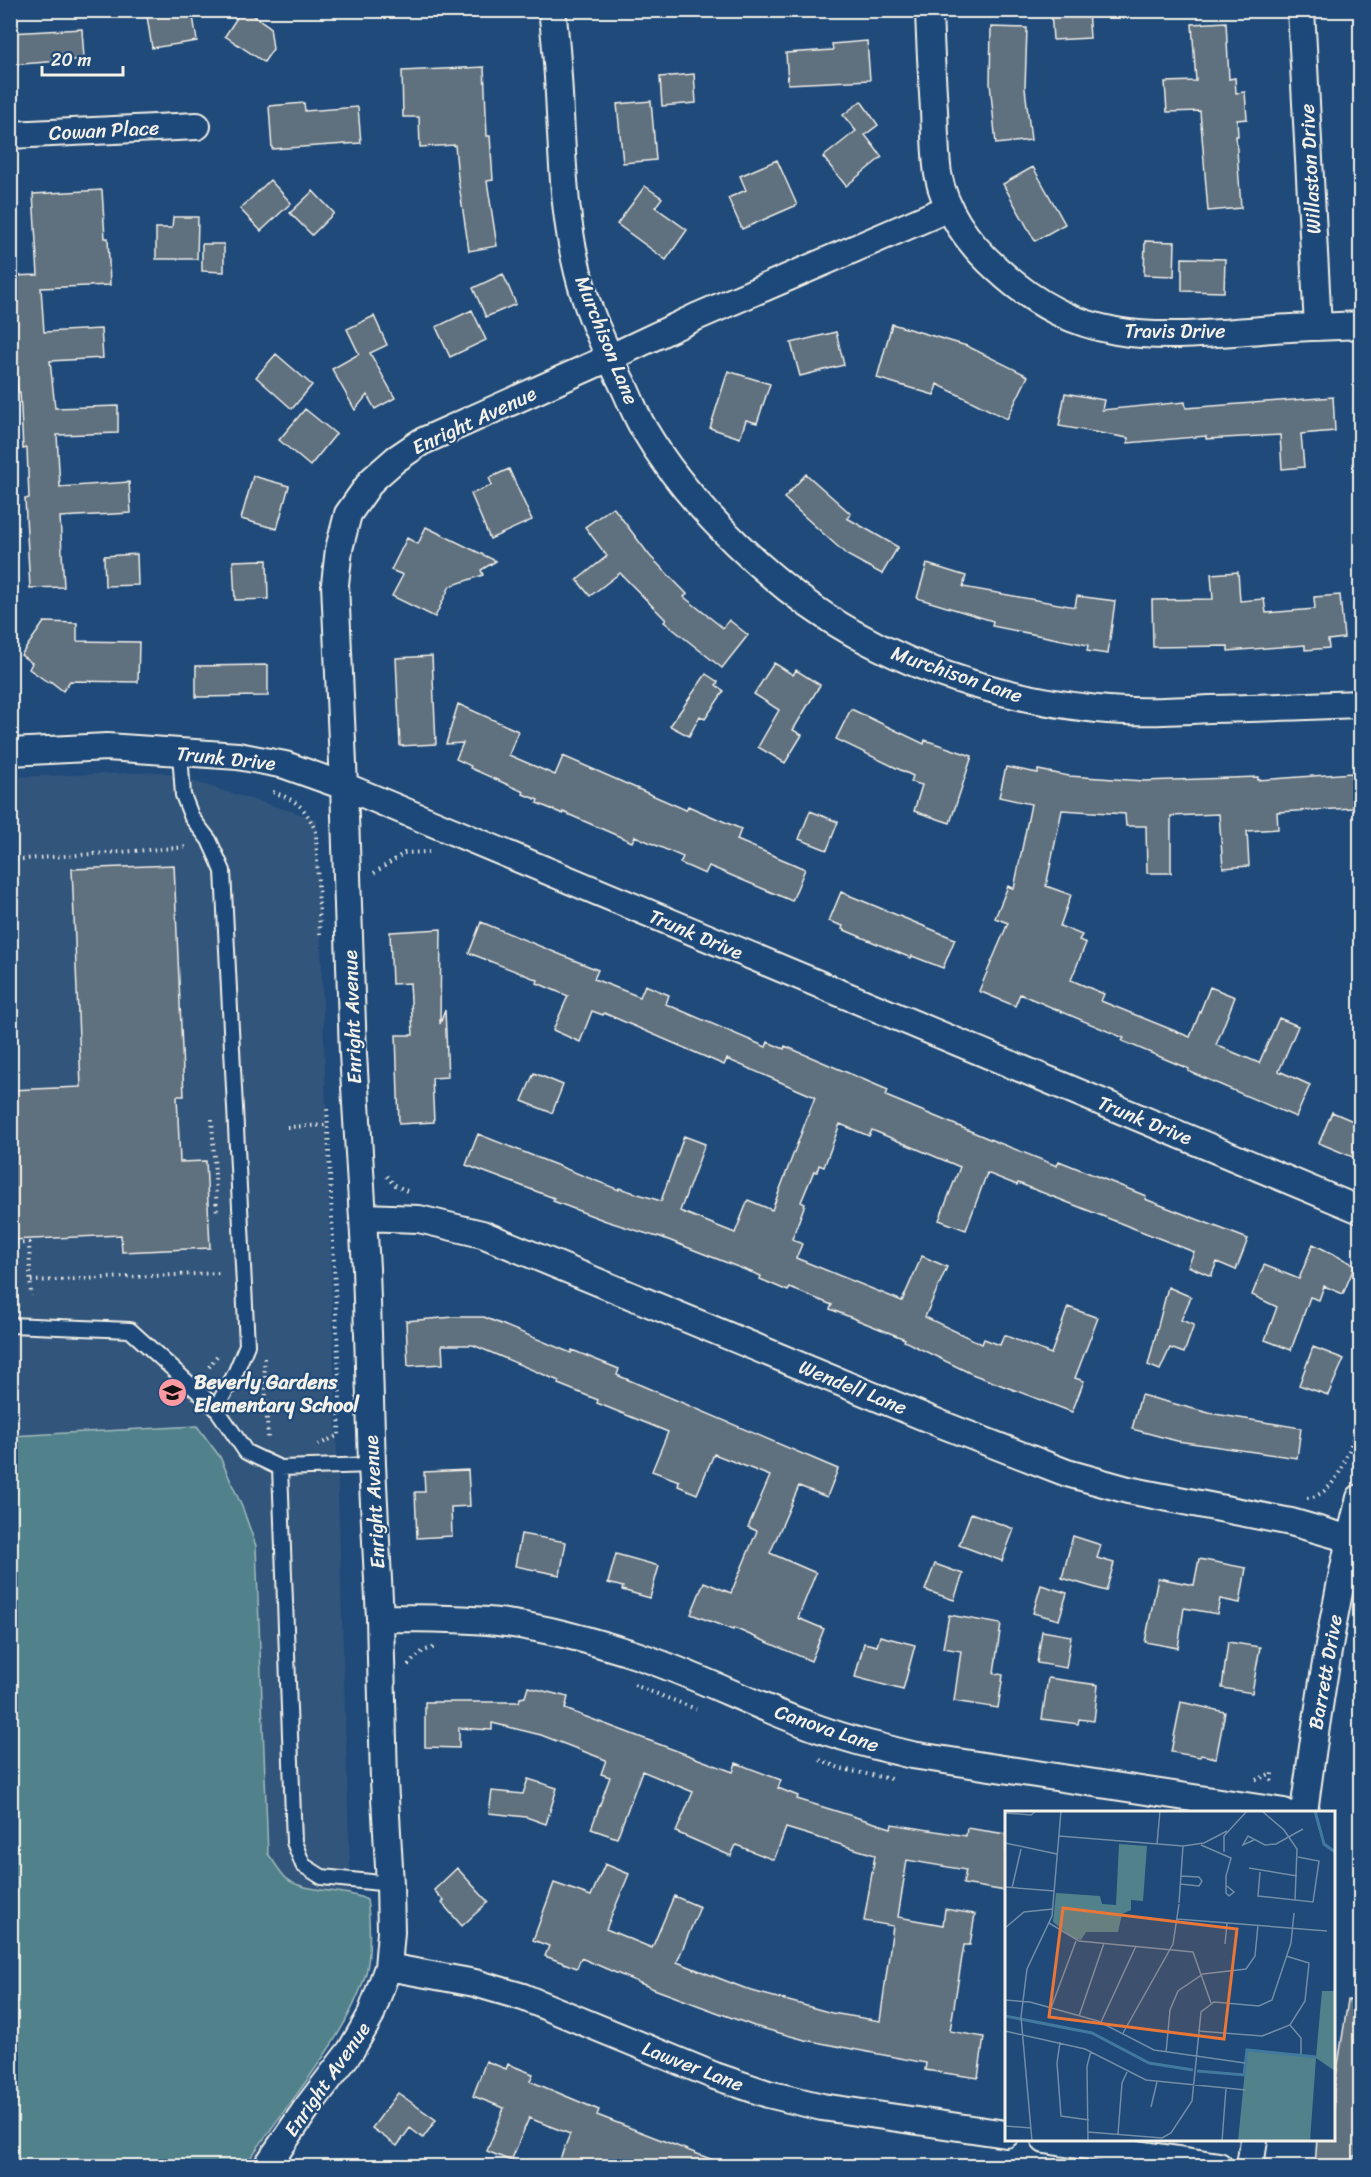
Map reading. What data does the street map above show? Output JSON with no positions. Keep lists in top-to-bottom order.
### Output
{
  "streets": {
    "street": [
      "Cowan Place",
      "Willaston Drive",
      "Travis Drive",
      "Murchison Lane",
      "Enright Avenue",
      "Trunk Drive",
      "Wendell Lane",
      "Barrett Drive",
      "Canova Lane",
      "Lawver Lane"
    ]
  },
  "crossings": [
    ["Willaston Drive", "Travis Drive"],
    ["Travis Drive", "Enright Avenue"],
    ["Murchison Lane", "Enright Avenue"],
    ["Enright Avenue", "Trunk Drive"],
    ["Enright Avenue", "Wendell Lane"],
    ["Enright Avenue", "Canova Lane"],
    ["Enright Avenue", "Lawver Lane"],
    ["Wendell Lane", "Barrett Drive"]
  ],
  "places": {
    "school or university": ["Beverly Gardens Elementary School"]
  },
  "scale_bar": "20 m"
}
